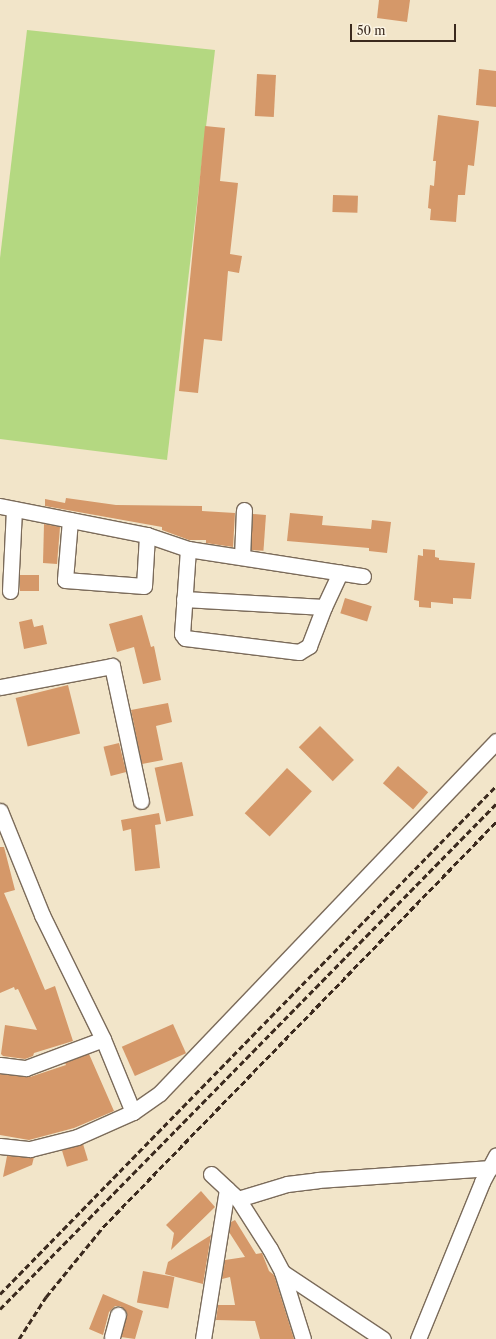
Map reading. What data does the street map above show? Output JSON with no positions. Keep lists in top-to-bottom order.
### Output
{
  "scale_bar": "50 m"
}
